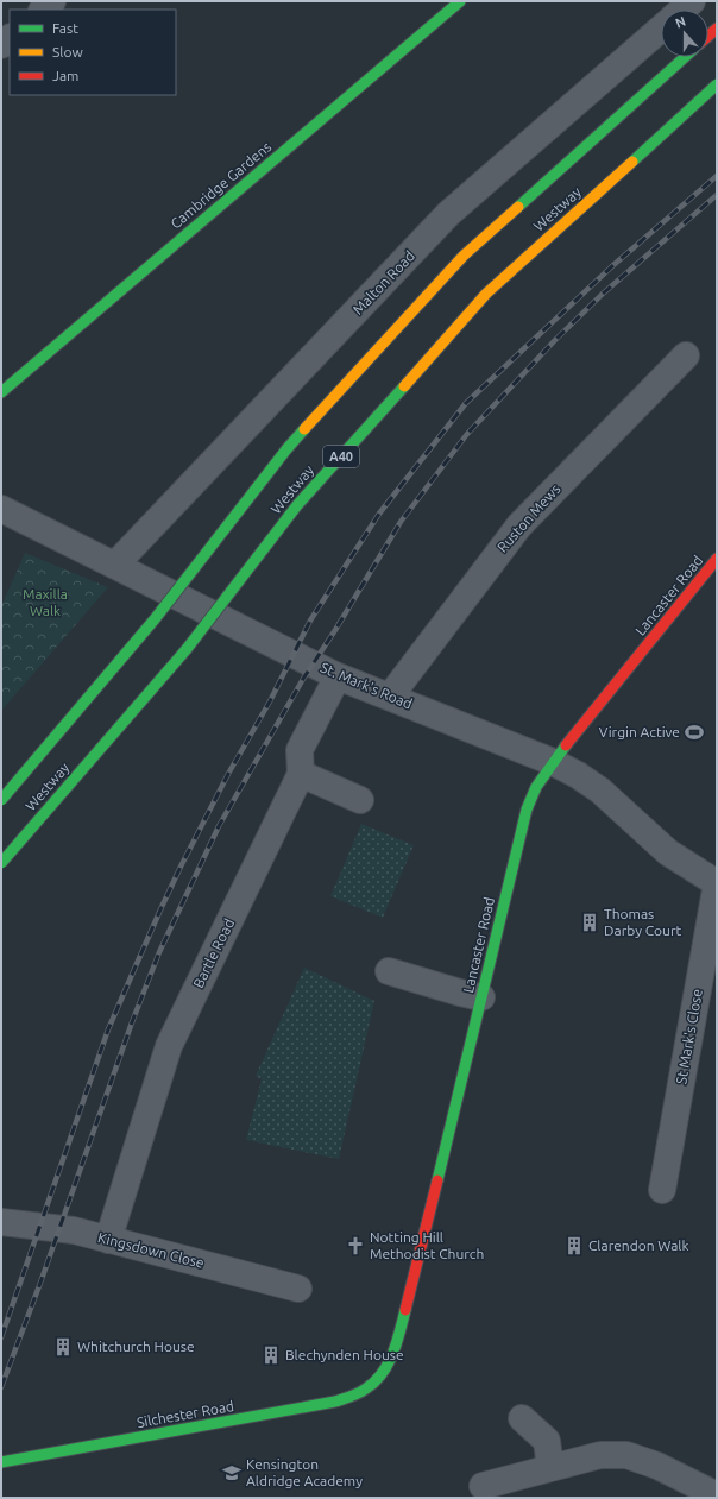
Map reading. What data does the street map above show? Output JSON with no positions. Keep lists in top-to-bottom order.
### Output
{
  "streets": {
    "main road": [
      "Cambridge Gardens",
      "Westway",
      "A40",
      "Lancaster Road",
      "Silchester Road"
    ],
    "street": [
      "Malton Road",
      "Ruston Mews",
      "St. Mark's Road",
      "Bartle Road",
      "St Mark's Close",
      "Kingsdown Close"
    ]
  },
  "crossings": [
    ["Malton Road", "St. Mark's Road"],
    ["Ruston Mews", "St. Mark's Road"],
    ["Lancaster Road", "St. Mark's Road"],
    ["Lancaster Road", "Silchester Road"],
    ["St. Mark's Road", "Bartle Road"],
    ["St. Mark's Road", "St Mark's Close"],
    ["Bartle Road", "Kingsdown Close"]
  ],
  "parks": ["Maxilla Walk"],
  "places": {
    "sports": ["Virgin Active"],
    "building": [
      "Thomas Darby Court",
      "Clarendon Walk",
      "Whitchurch House",
      "Blechynden House"
    ],
    "church": ["Notting Hill Methodist Church"],
    "school or university": ["Kensington Aldridge Academy"]
  },
  "legend": ["Fast", "Slow", "Jam"],
  "north": "top"
}
